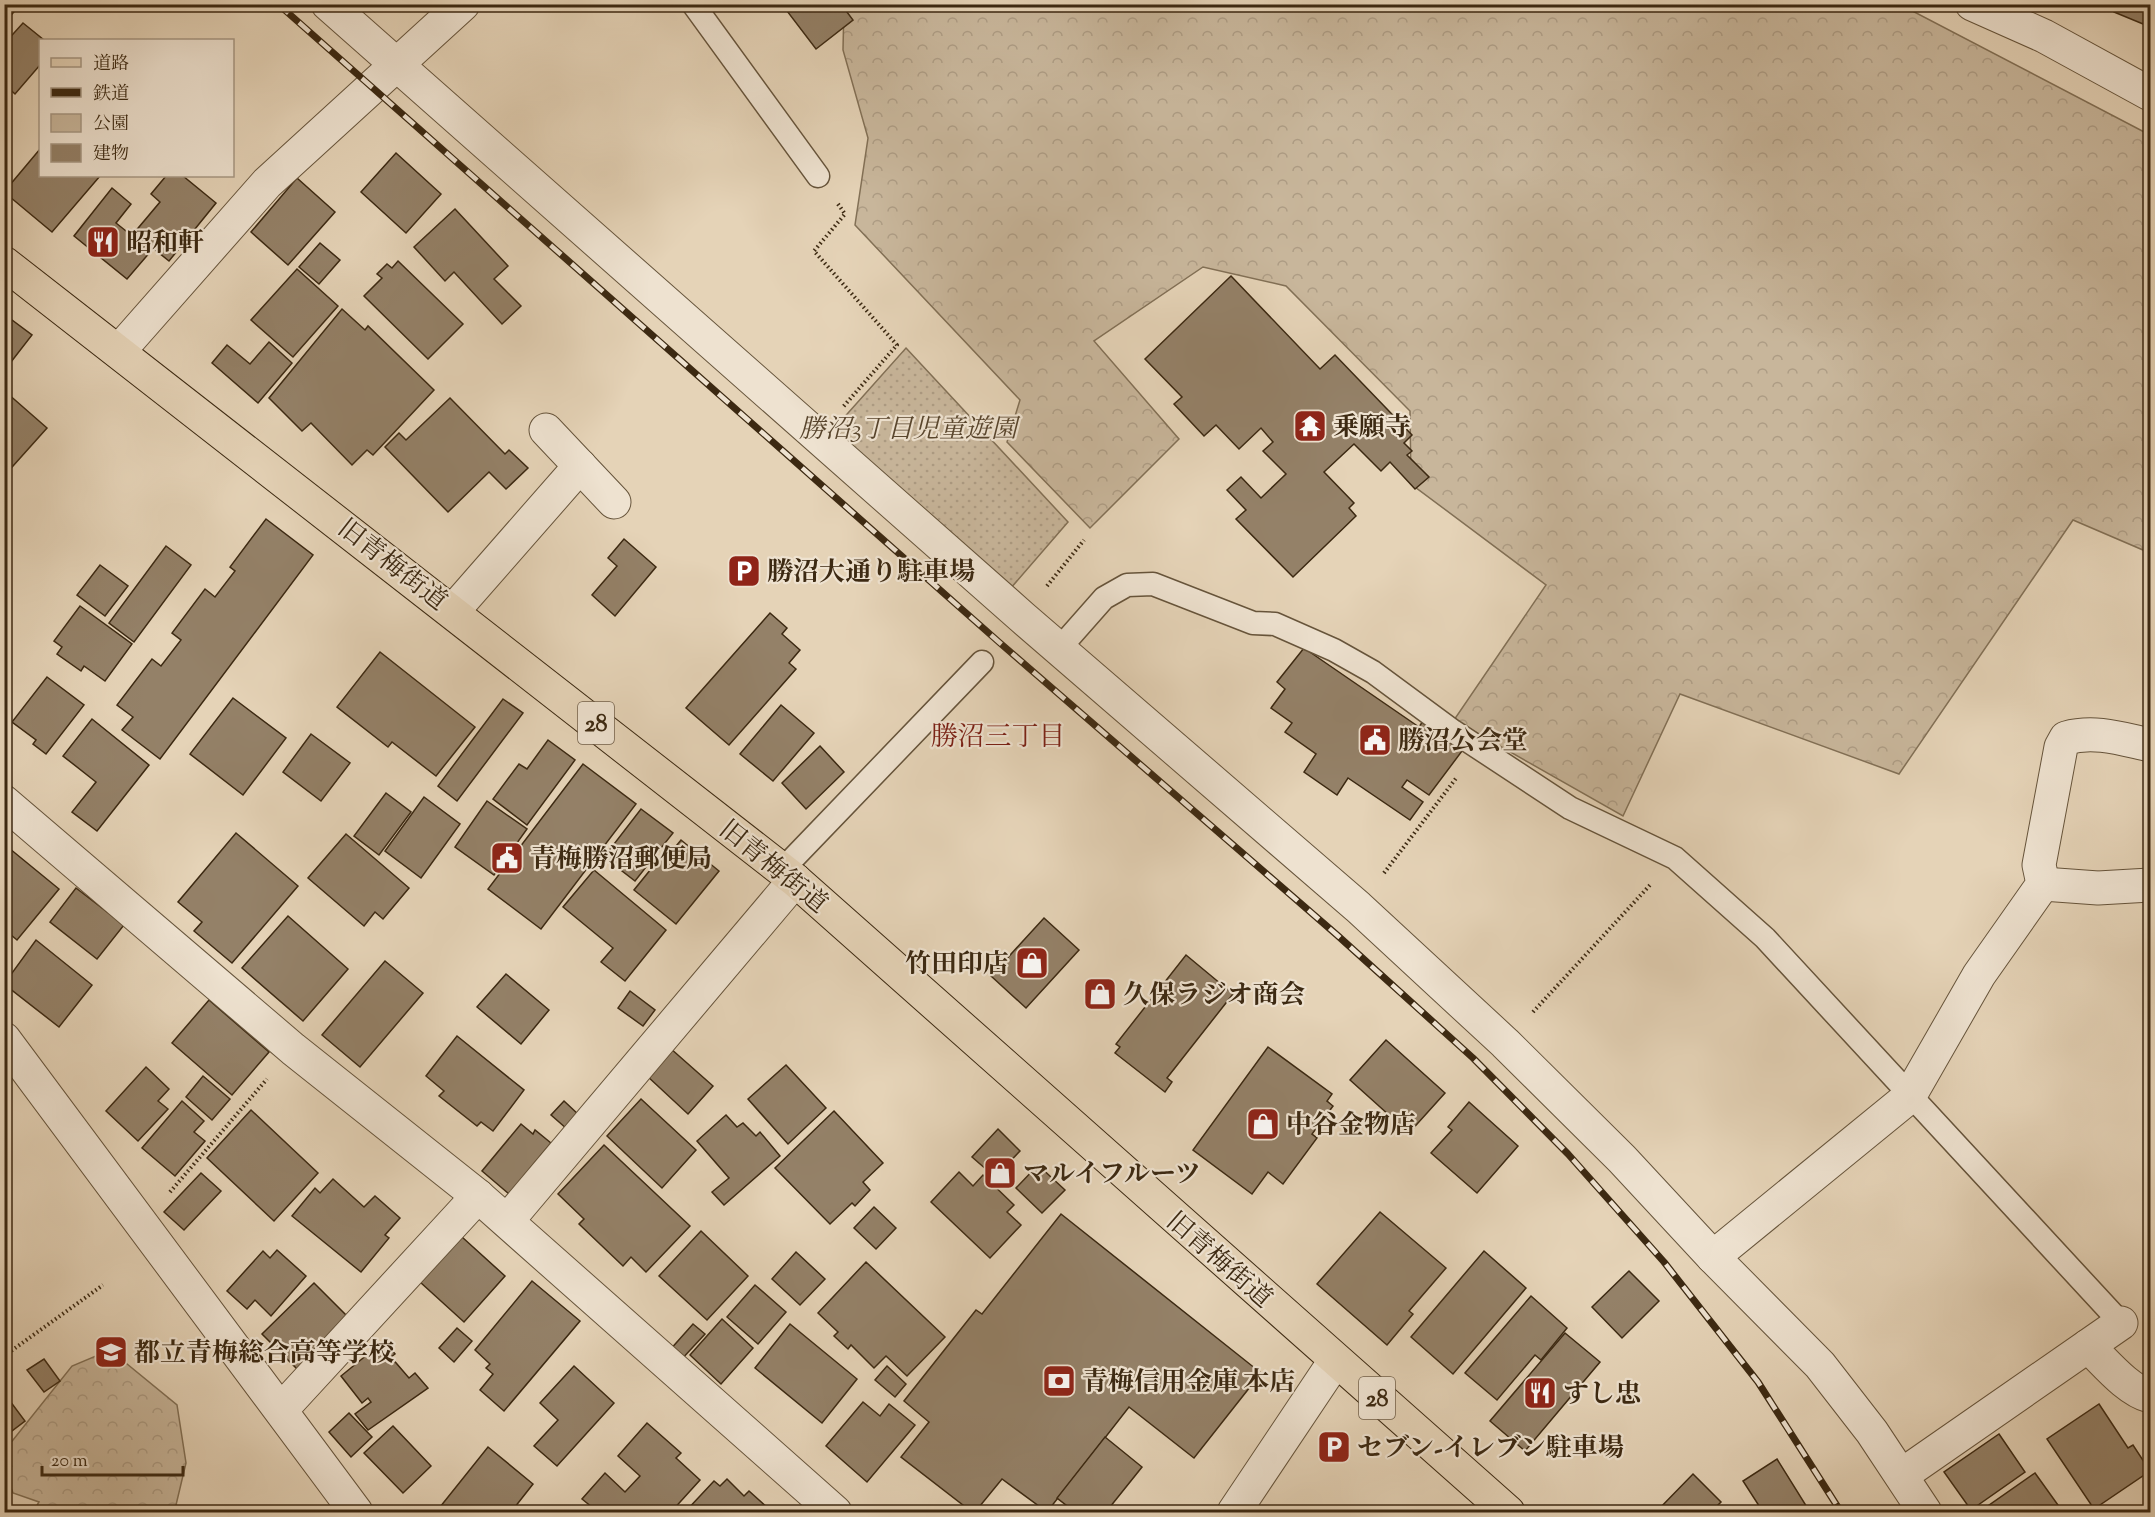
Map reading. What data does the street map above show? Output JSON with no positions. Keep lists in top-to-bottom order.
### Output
{
  "streets": {
    "main road": ["旧青梅街道", "28"]
  },
  "districts": ["勝沼三丁目"],
  "parks": ["勝沼3丁目児童遊園"],
  "places": {
    "restaurant": ["昭和軒", "すし忠"],
    "temple": ["乗願寺"],
    "parking": ["勝沼大通り駐車場", "セブン-イレブン駐車場"],
    "public building": ["勝沼公会堂", "青梅勝沼郵便局"],
    "shop": [
      "竹田印店",
      "久保ラジオ商会",
      "中谷金物店",
      "マルイフルーツ"
    ],
    "school or university": ["都立青梅総合高等学校"],
    "bank": ["青梅信用金庫 本店"]
  },
  "legend": [
    "道路",
    "鉄道",
    "公園",
    "建物"
  ],
  "scale_bar": "20 m"
}
